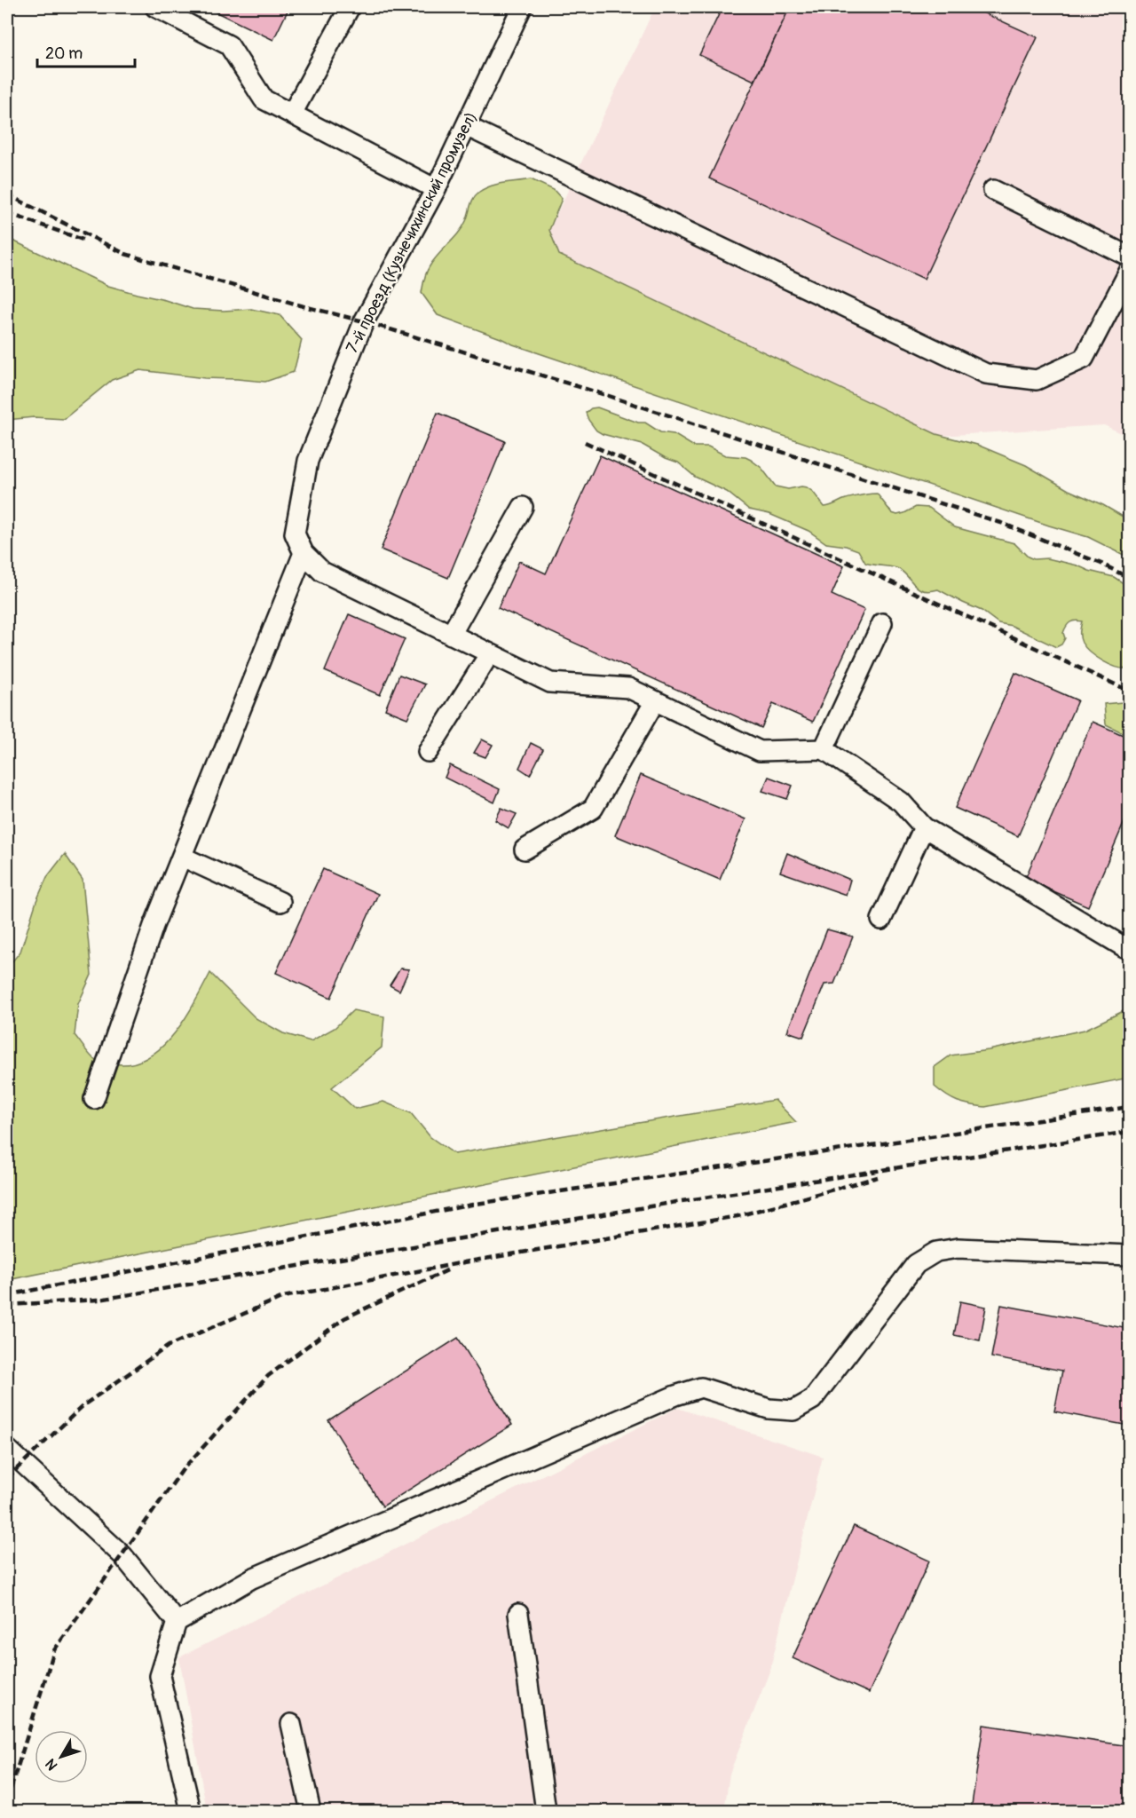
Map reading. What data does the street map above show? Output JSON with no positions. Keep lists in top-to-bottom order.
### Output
{
  "streets": {
    "lane": ["7-й проезд (Кузнечихинский промузел)"]
  },
  "scale_bar": "20 m",
  "north": "bottom left"
}
